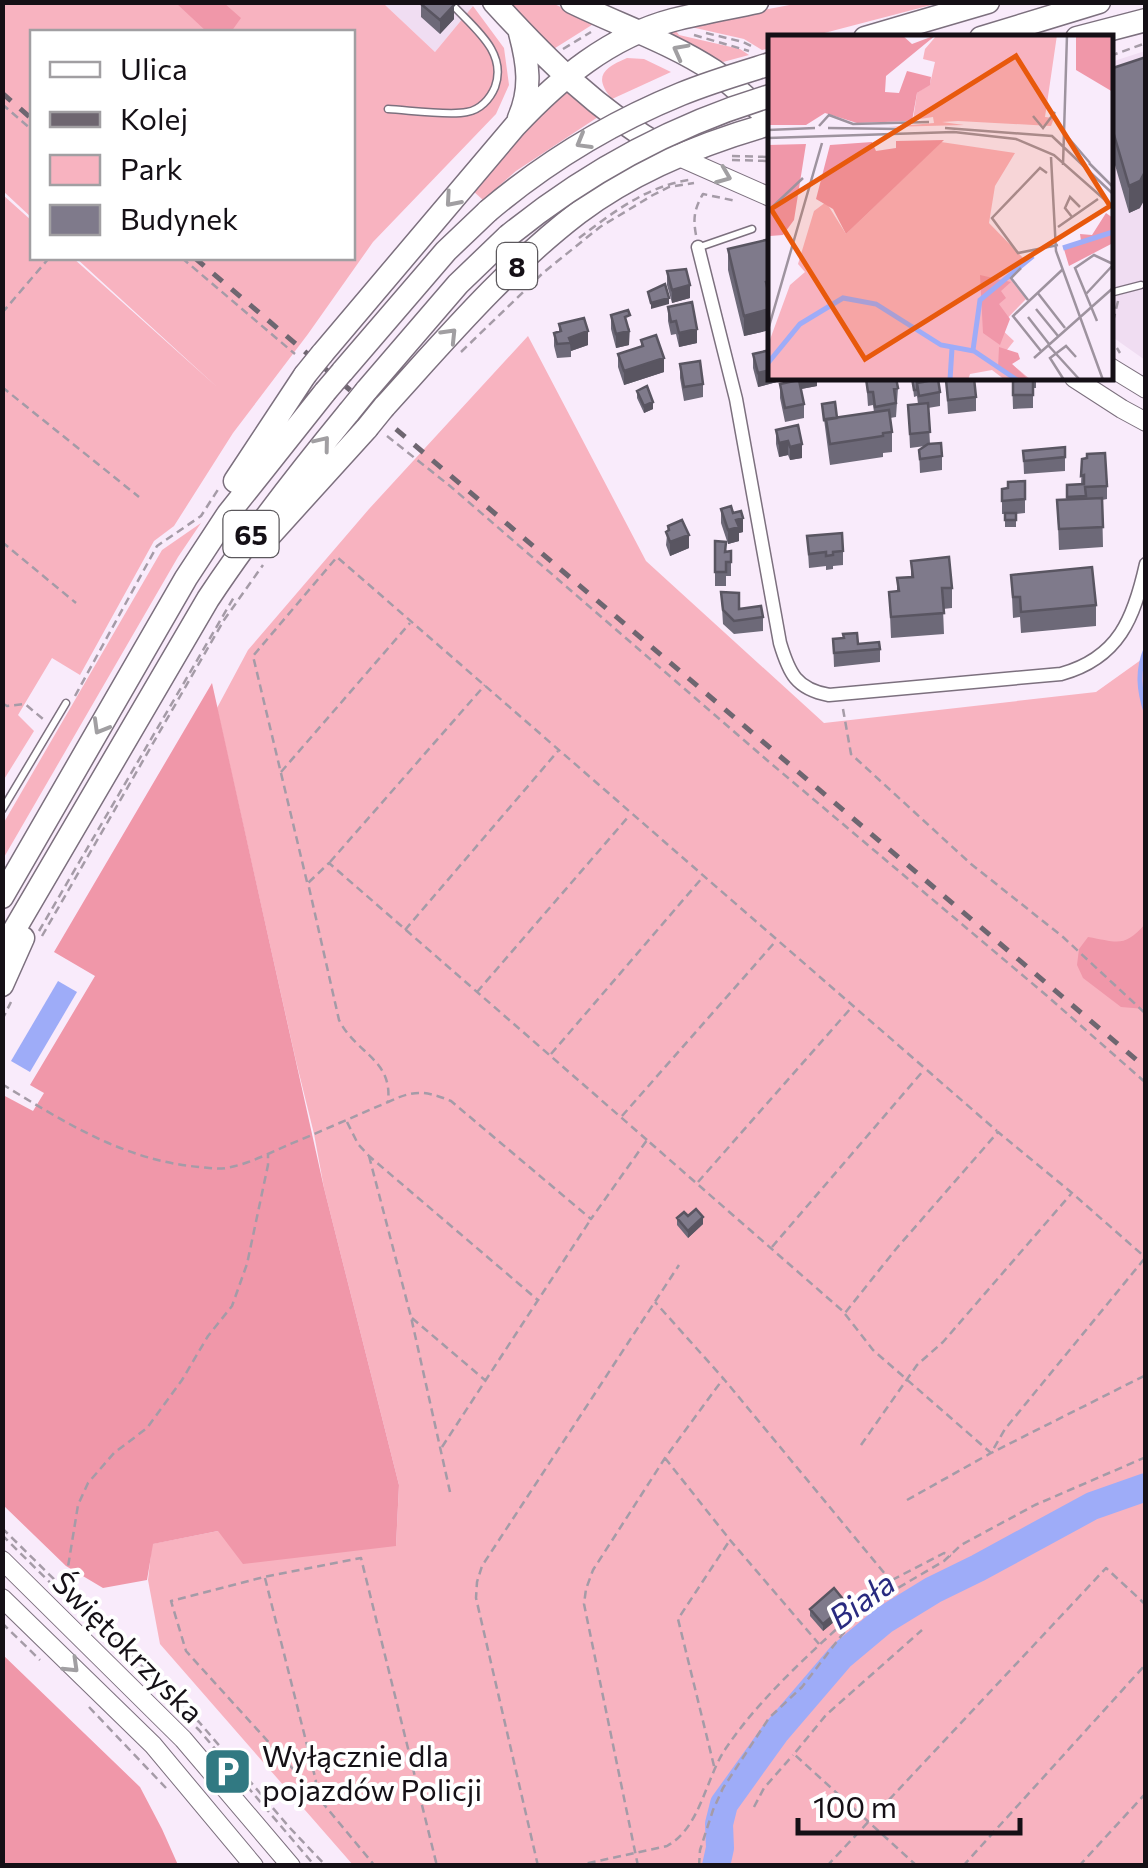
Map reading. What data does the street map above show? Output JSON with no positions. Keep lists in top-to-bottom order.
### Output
{
  "streets": {
    "highway": ["8", "65"],
    "main road": ["Świętokrzyska"]
  },
  "crossings": [
    ["8", "65"]
  ],
  "water": ["Biała"],
  "places": {
    "parking": ["Wyłącznie dla pojazdów Policji"]
  },
  "legend": [
    "Ulica",
    "Kolej",
    "Park",
    "Budynek"
  ],
  "scale_bar": "100 m"
}
